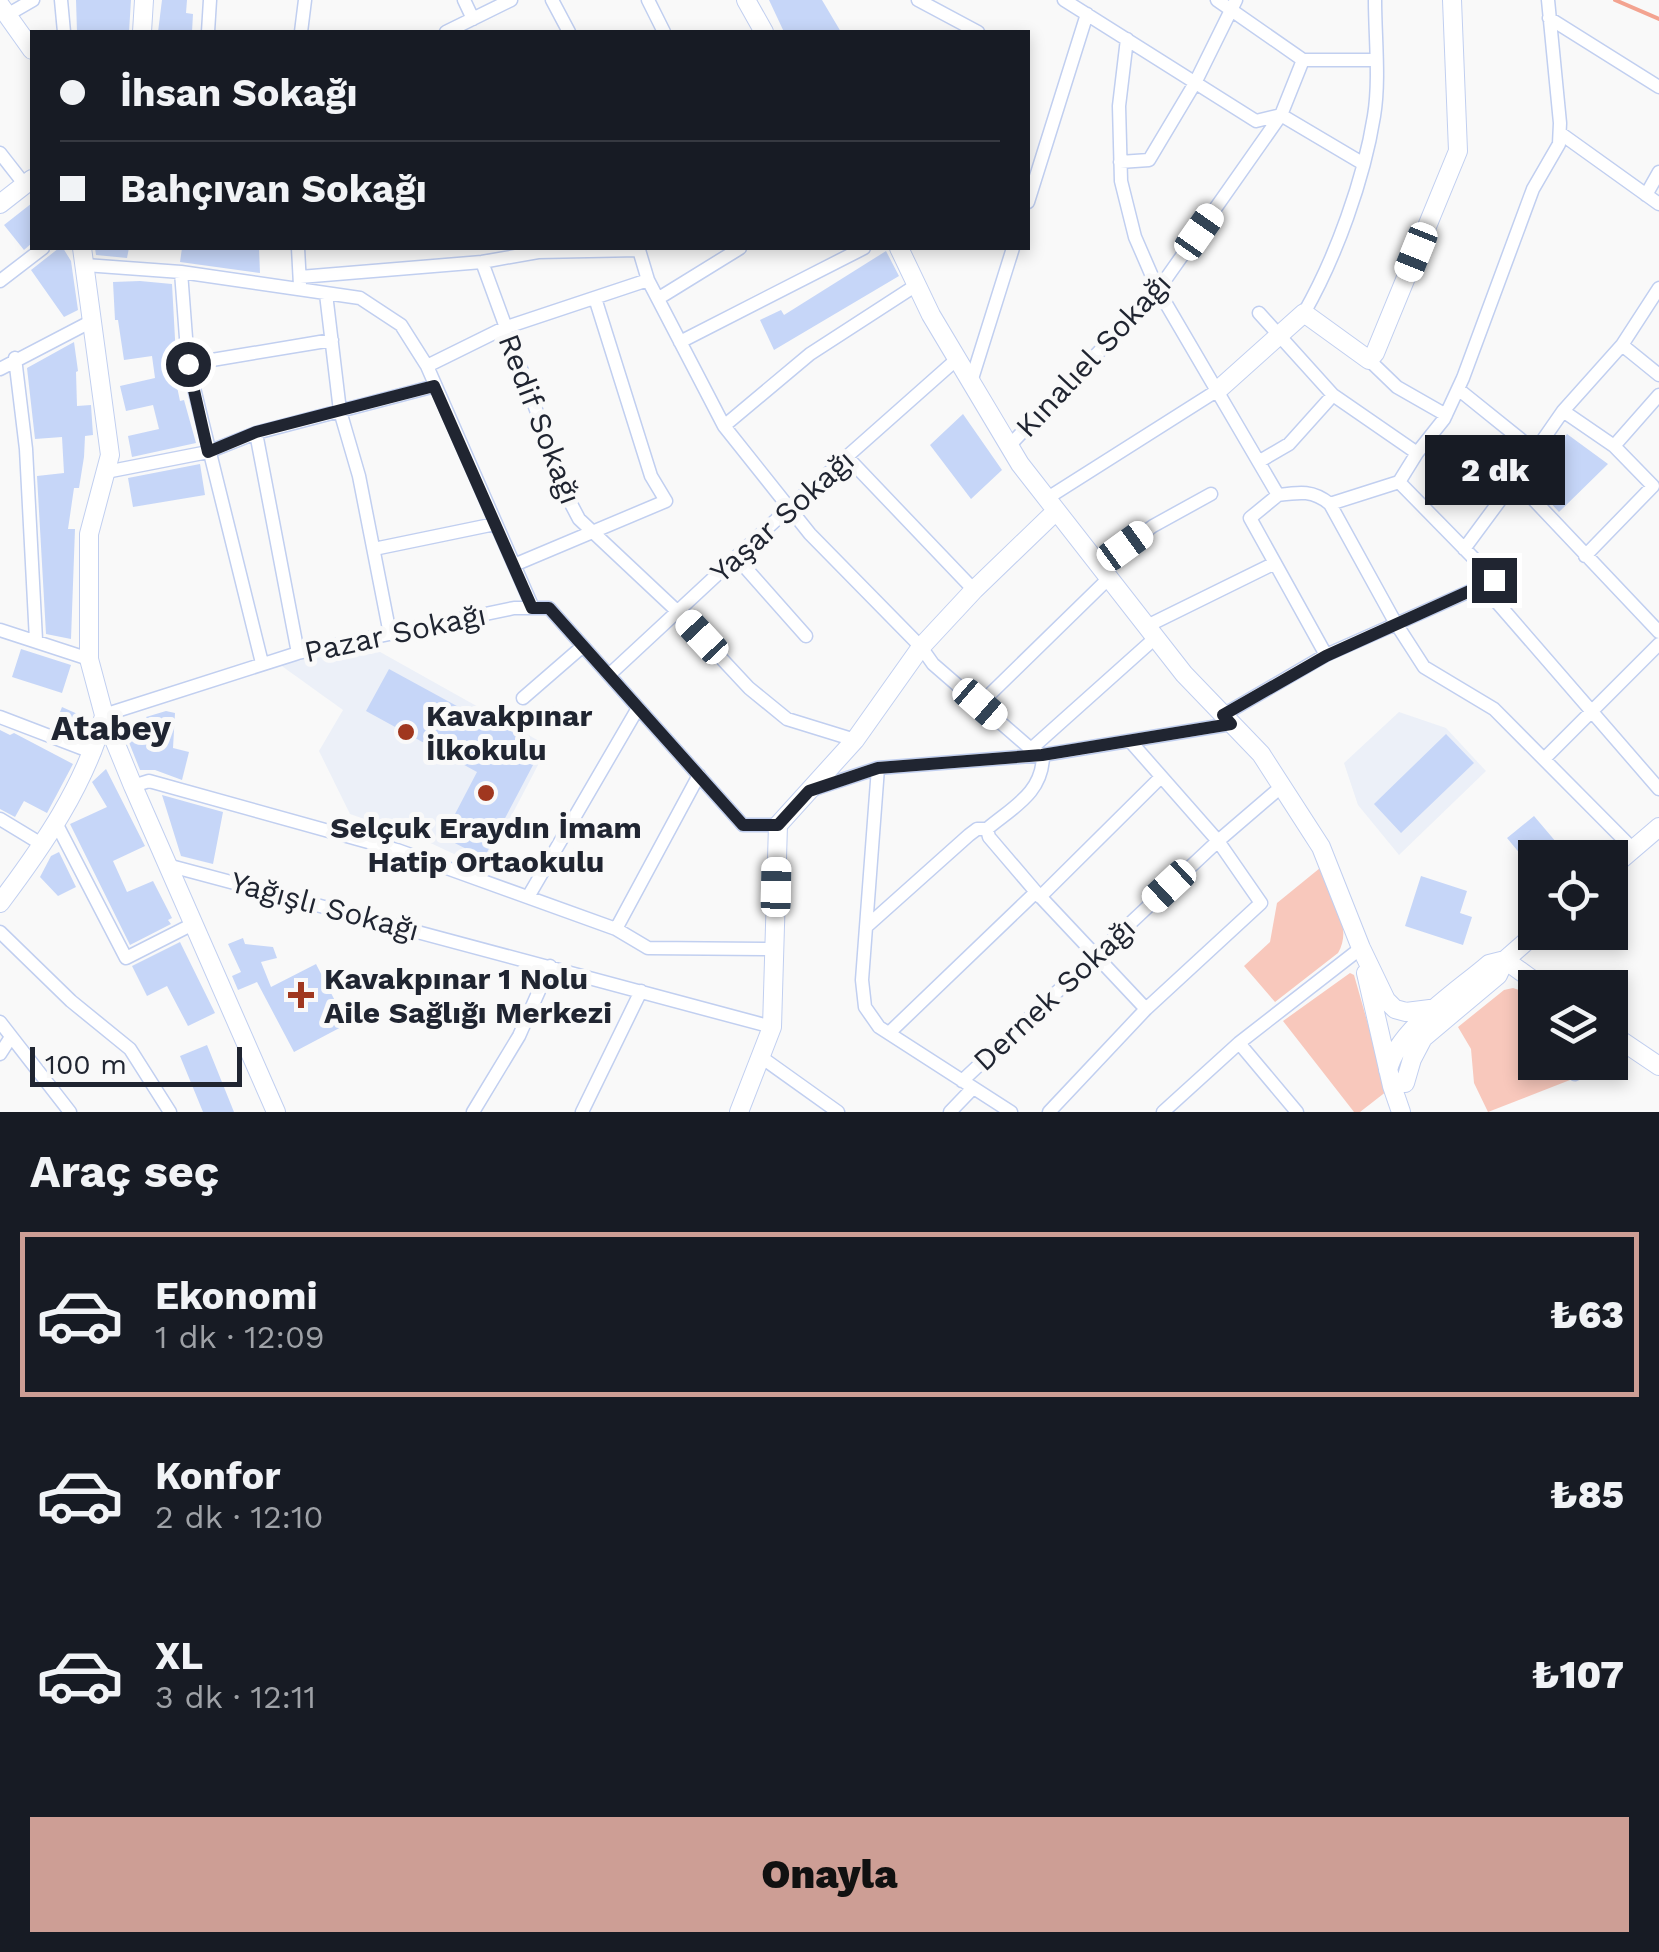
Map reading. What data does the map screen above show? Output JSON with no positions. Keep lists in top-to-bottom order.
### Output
{
  "streets": {
    "street": [
      "Kınalıel Sokağı",
      "Redif Sokağı",
      "Yaşar Sokağı",
      "Pazar Sokağı",
      "Yağışlı Sokağı",
      "Dernek Sokağı"
    ]
  },
  "crossings": [
    ["Redif Sokağı", "Yaşar Sokağı"]
  ],
  "districts": ["Atabey"],
  "places": {
    "other": ["Kavakpınar İlkokulu", "Selçuk Eraydın İmam Hatip Ortaokulu"],
    "health": ["Kavakpınar 1 Nolu Aile Sağlığı Merkezi"]
  },
  "scale_bar": "100 m",
  "page": {
    "banner": ["İhsan Sokağı", "Bahçıvan Sokağı"],
    "bubble": "2 dk",
    "scale": "100 m",
    "heading": "Araç seç",
    "list": [
      {
        "name": "Ekonomi",
        "note": "1 dk · 12:09",
        "value": "₺63"
      },
      {
        "name": "Konfor",
        "note": "2 dk · 12:10",
        "value": "₺85"
      },
      {
        "name": "XL",
        "note": "3 dk · 12:11",
        "value": "₺107"
      }
    ],
    "buttons": "Onayla"
  }
}
